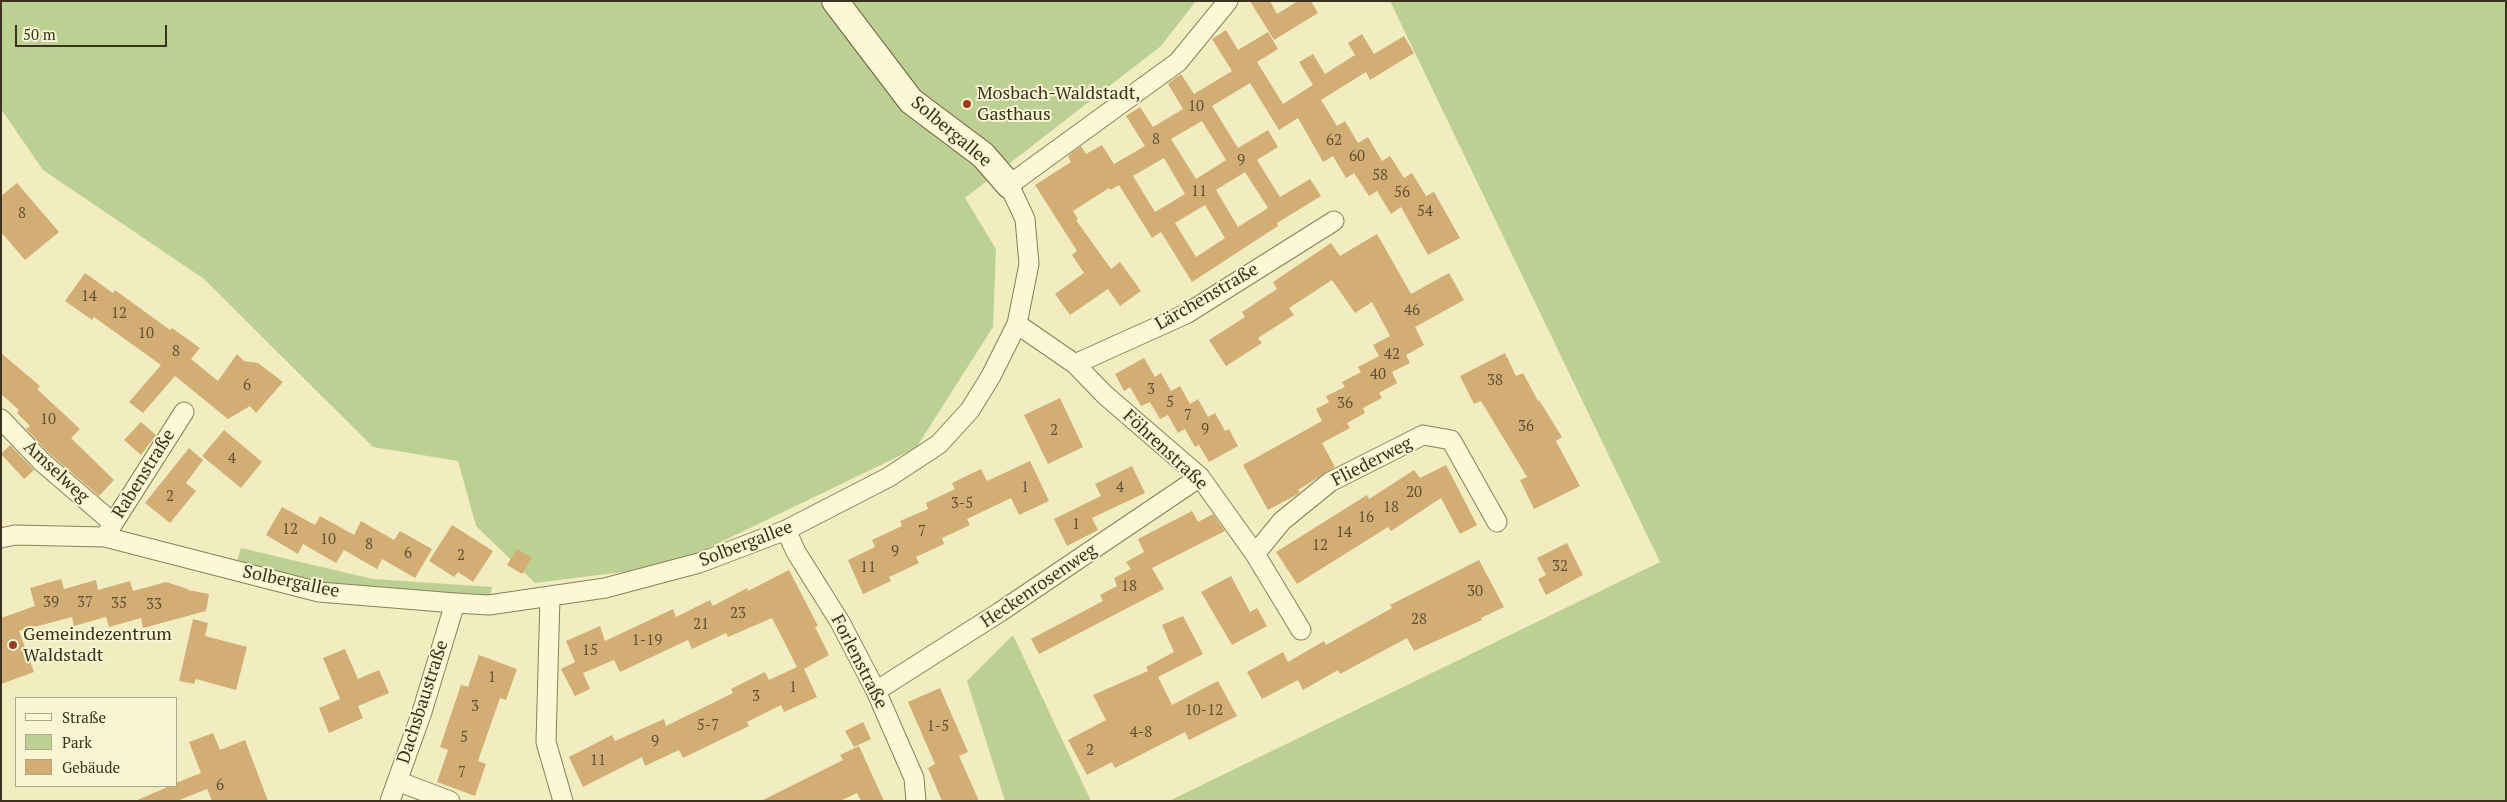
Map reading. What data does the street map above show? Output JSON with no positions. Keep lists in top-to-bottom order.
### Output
{
  "streets": {
    "street": [
      "Solbergallee",
      "Lärchenstraße",
      "Föhrenstraße",
      "Fliederweg",
      "Amselweg",
      "Rabenstraße",
      "Heckenrosenweg",
      "Forlenstraße",
      "Dachsbaustraße"
    ]
  },
  "crossings": [
    ["Solbergallee", "Föhrenstraße"],
    ["Solbergallee", "Amselweg"],
    ["Solbergallee", "Rabenstraße"],
    ["Solbergallee", "Forlenstraße"],
    ["Solbergallee", "Dachsbaustraße"],
    ["Lärchenstraße", "Föhrenstraße"],
    ["Föhrenstraße", "Fliederweg"],
    ["Föhrenstraße", "Heckenrosenweg"],
    ["Amselweg", "Rabenstraße"],
    ["Heckenrosenweg", "Forlenstraße"]
  ],
  "places": ["Mosbach-Waldstadt, Gasthaus", "Gemeindezentrum Waldstadt"],
  "house_numbers": [
    "10",
    "8",
    "62",
    "60",
    "9",
    "58",
    "11",
    "56",
    "54",
    "8",
    "14",
    "46",
    "12",
    "10",
    "8",
    "42",
    "40",
    "38",
    "6",
    "3",
    "5",
    "36",
    "7",
    "10",
    "36",
    "9",
    "2",
    "4",
    "1",
    "4",
    "20",
    "2",
    "3-5",
    "18",
    "16",
    "1",
    "12",
    "7",
    "14",
    "10",
    "8",
    "12",
    "9",
    "6",
    "2",
    "32",
    "11",
    "18",
    "30",
    "39",
    "37",
    "35",
    "33",
    "23",
    "28",
    "21",
    "1-19",
    "15",
    "1",
    "1",
    "3",
    "3",
    "10-12",
    "5-7",
    "1-5",
    "4-8",
    "5",
    "9",
    "2",
    "11",
    "7",
    "6"
  ],
  "legend": ["Straße", "Park", "Gebäude"],
  "scale_bar": "50 m"
}
